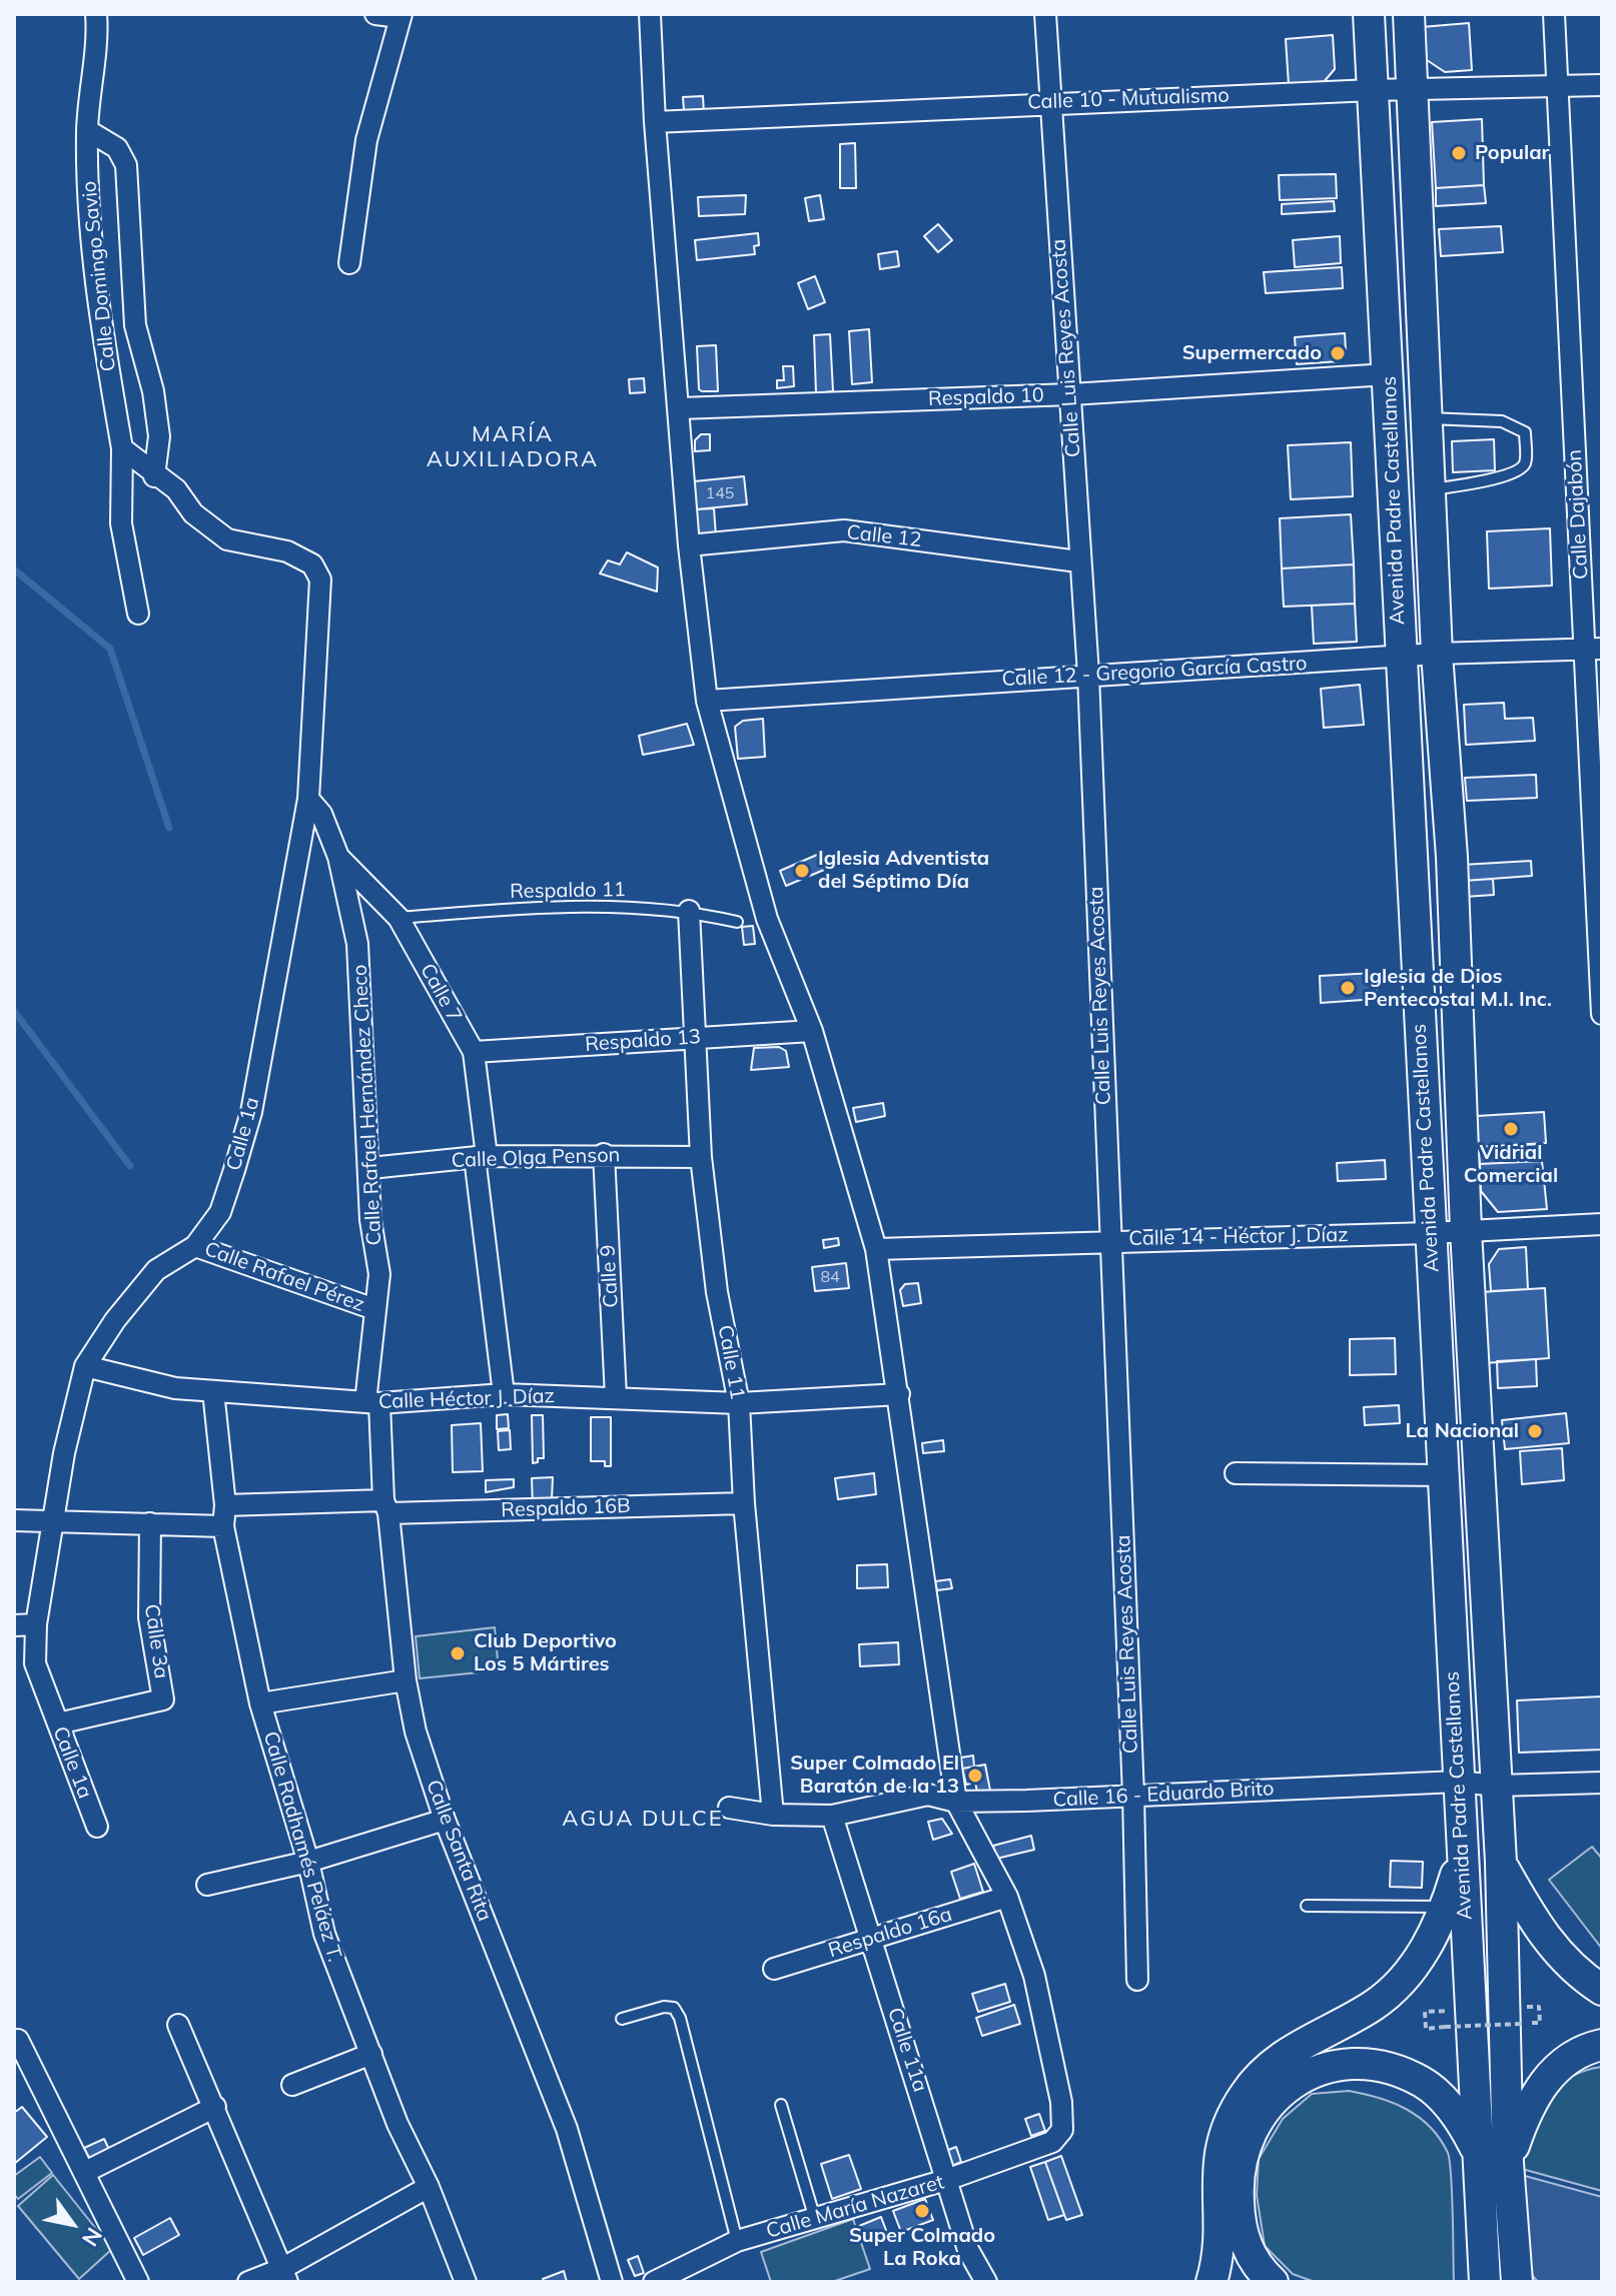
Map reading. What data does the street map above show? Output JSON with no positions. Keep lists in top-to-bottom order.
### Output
{
  "streets": {
    "main road": ["Avenida Padre Castellanos"],
    "street": [
      "Calle 10 - Mutualismo",
      "Calle Domingo Savio",
      "Calle Luis Reyes Acosta",
      "Respaldo 10",
      "Calle Dajabón",
      "Calle 12",
      "Calle 12 - Gregorio García Castro",
      "Calle 7",
      "Respaldo 13",
      "Calle Rafael Hernández Checo",
      "Calle 1a",
      "Calle Olga Penson",
      "Calle 14 - Héctor J. Díaz",
      "Calle 9",
      "Calle Rafael Pérez",
      "Calle 11",
      "Calle Héctor J. Díaz",
      "Respaldo 16B",
      "Calle 3a",
      "Calle 16 - Eduardo Brito",
      "Calle Radhamés Peláez T.",
      "Calle Santa Rita",
      "Respaldo 16a",
      "Calle 11a",
      "Calle María Nazaret"
    ],
    "lane": ["Respaldo 11"]
  },
  "crossings": [
    ["Calle 10 - Mutualismo", "Calle Luis Reyes Acosta"],
    ["Calle 10 - Mutualismo", "Avenida Padre Castellanos"],
    ["Calle 10 - Mutualismo", "Calle Dajabón"],
    ["Calle Luis Reyes Acosta", "Respaldo 10"],
    ["Calle Luis Reyes Acosta", "Calle 12"],
    ["Calle Luis Reyes Acosta", "Calle 12 - Gregorio García Castro"],
    ["Calle Luis Reyes Acosta", "Calle 14 - Héctor J. Díaz"],
    ["Calle Luis Reyes Acosta", "Calle 16 - Eduardo Brito"],
    ["Respaldo 10", "Avenida Padre Castellanos"],
    ["Avenida Padre Castellanos", "Calle 12 - Gregorio García Castro"],
    ["Avenida Padre Castellanos", "Calle 14 - Héctor J. Díaz"],
    ["Avenida Padre Castellanos", "Calle 16 - Eduardo Brito"],
    ["Calle Dajabón", "Calle 12 - Gregorio García Castro"],
    ["Respaldo 11", "Calle 7"],
    ["Respaldo 11", "Calle 11"],
    ["Calle 7", "Respaldo 13"],
    ["Calle 7", "Calle Rafael Hernández Checo"],
    ["Calle 7", "Calle Olga Penson"],
    ["Calle 7", "Calle Héctor J. Díaz"],
    ["Respaldo 13", "Calle 11"],
    ["Calle Rafael Hernández Checo", "Calle Olga Penson"],
    ["Calle Rafael Hernández Checo", "Calle Rafael Pérez"],
    ["Calle Rafael Hernández Checo", "Calle Héctor J. Díaz"],
    ["Calle Rafael Hernández Checo", "Calle Santa Rita"],
    ["Calle 1a", "Calle Rafael Pérez"],
    ["Calle 1a", "Calle Héctor J. Díaz"],
    ["Calle 1a", "Respaldo 16B"],
    ["Calle 1a", "Calle 3a"],
    ["Calle Olga Penson", "Calle 9"],
    ["Calle Olga Penson", "Calle 11"],
    ["Calle 9", "Calle Héctor J. Díaz"],
    ["Calle 11", "Calle Héctor J. Díaz"],
    ["Calle 11", "Respaldo 16B"],
    ["Calle 11", "Calle 16 - Eduardo Brito"],
    ["Calle Héctor J. Díaz", "Calle Radhamés Peláez T."],
    ["Calle Héctor J. Díaz", "Calle Santa Rita"],
    ["Respaldo 16B", "Calle 3a"],
    ["Respaldo 16B", "Calle Radhamés Peláez T."],
    ["Respaldo 16B", "Calle Santa Rita"],
    ["Calle 16 - Eduardo Brito", "Calle 11a"],
    ["Respaldo 16a", "Calle 11a"],
    ["Respaldo 16a", "Calle María Nazaret"],
    ["Calle 11a", "Calle María Nazaret"]
  ],
  "districts": ["MARÍA AUXILIADORA", "AGUA DULCE"],
  "places": [
    "Popular",
    "Supermercado",
    "Iglesia Adventista del Séptimo Día",
    "Iglesia de Dios Pentecostal M.I. Inc.",
    "Vidrial Comercial",
    "La Nacional",
    "Club Deportivo Los 5 Mártires",
    "Super Colmado El Baratón de la 13",
    "Super Colmado La Roka"
  ],
  "house_numbers": ["145", "84"],
  "north": "bottom right"
}
